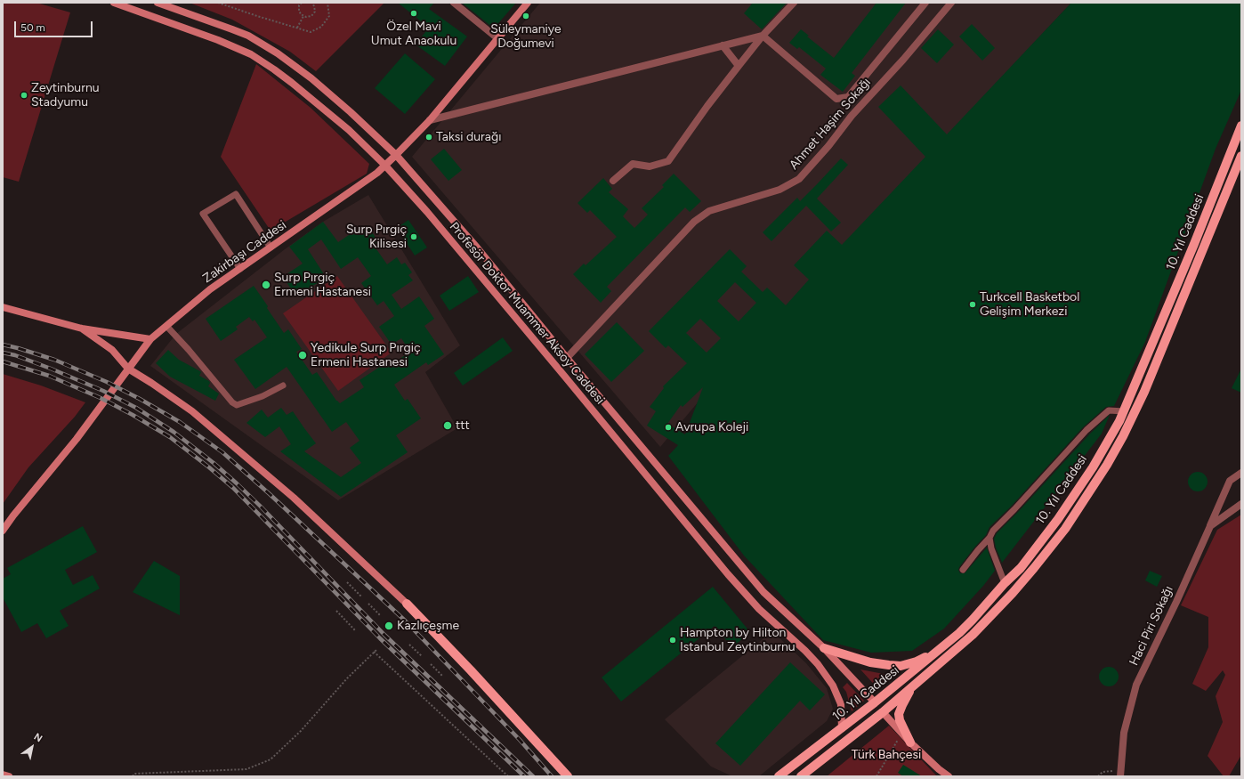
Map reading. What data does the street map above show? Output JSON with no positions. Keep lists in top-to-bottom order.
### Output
{
  "streets": {
    "main road": ["10. Yıl Caddesi", "Zakirbaşı Caddesi", "Profesör Doktor Muammer Aksoy Caddesi"],
    "street": ["Ahmet Haşim Sokağı", "Haci Piri Sokağı"]
  },
  "crossings": [
    ["Ahmet Haşim Sokağı", "Profesör Doktor Muammer Aksoy Caddesi"],
    ["10. Yıl Caddesi", "Profesör Doktor Muammer Aksoy Caddesi"],
    ["Zakirbaşı Caddesi", "Profesör Doktor Muammer Aksoy Caddesi"]
  ],
  "parks": ["Türk Bahçesi"],
  "places": [
    "Özel Mavi Umut Anaokulu",
    "Süleymaniye Doğumevi",
    "Zeytinburnu Stadyumu",
    "Taksi durağı",
    "Surp Pırgiç Kilisesi",
    "Surp Pırgiç Ermeni Hastanesi",
    "Turkcell Basketbol Gelişim Merkezi",
    "Yedikule Surp Pırgiç Ermeni Hastanesi",
    "ttt",
    "Avrupa Koleji",
    "Kazlıçeşme",
    "Hampton by Hilton Istanbul Zeytinburnu"
  ],
  "scale_bar": "50 m",
  "north": "top right"
}
